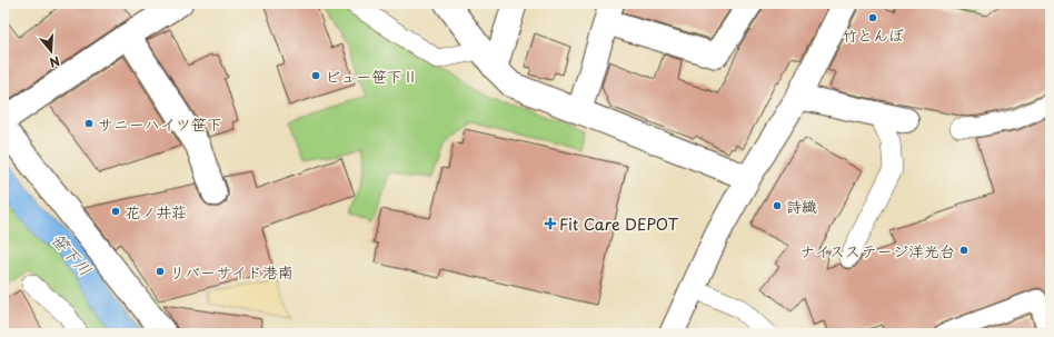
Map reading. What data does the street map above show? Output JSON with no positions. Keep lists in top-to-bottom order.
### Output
{
  "water": ["笹下川"],
  "places": {
    "other": [
      "竹とんぼ",
      "ビュー笹下Ⅱ",
      "サニーハイツ笹下",
      "詩織",
      "花ノ井荘",
      "ナイスステージ洋光台",
      "リバーサイド港南"
    ],
    "health": ["Fit Care DEPOT"]
  },
  "north": "bottom"
}
